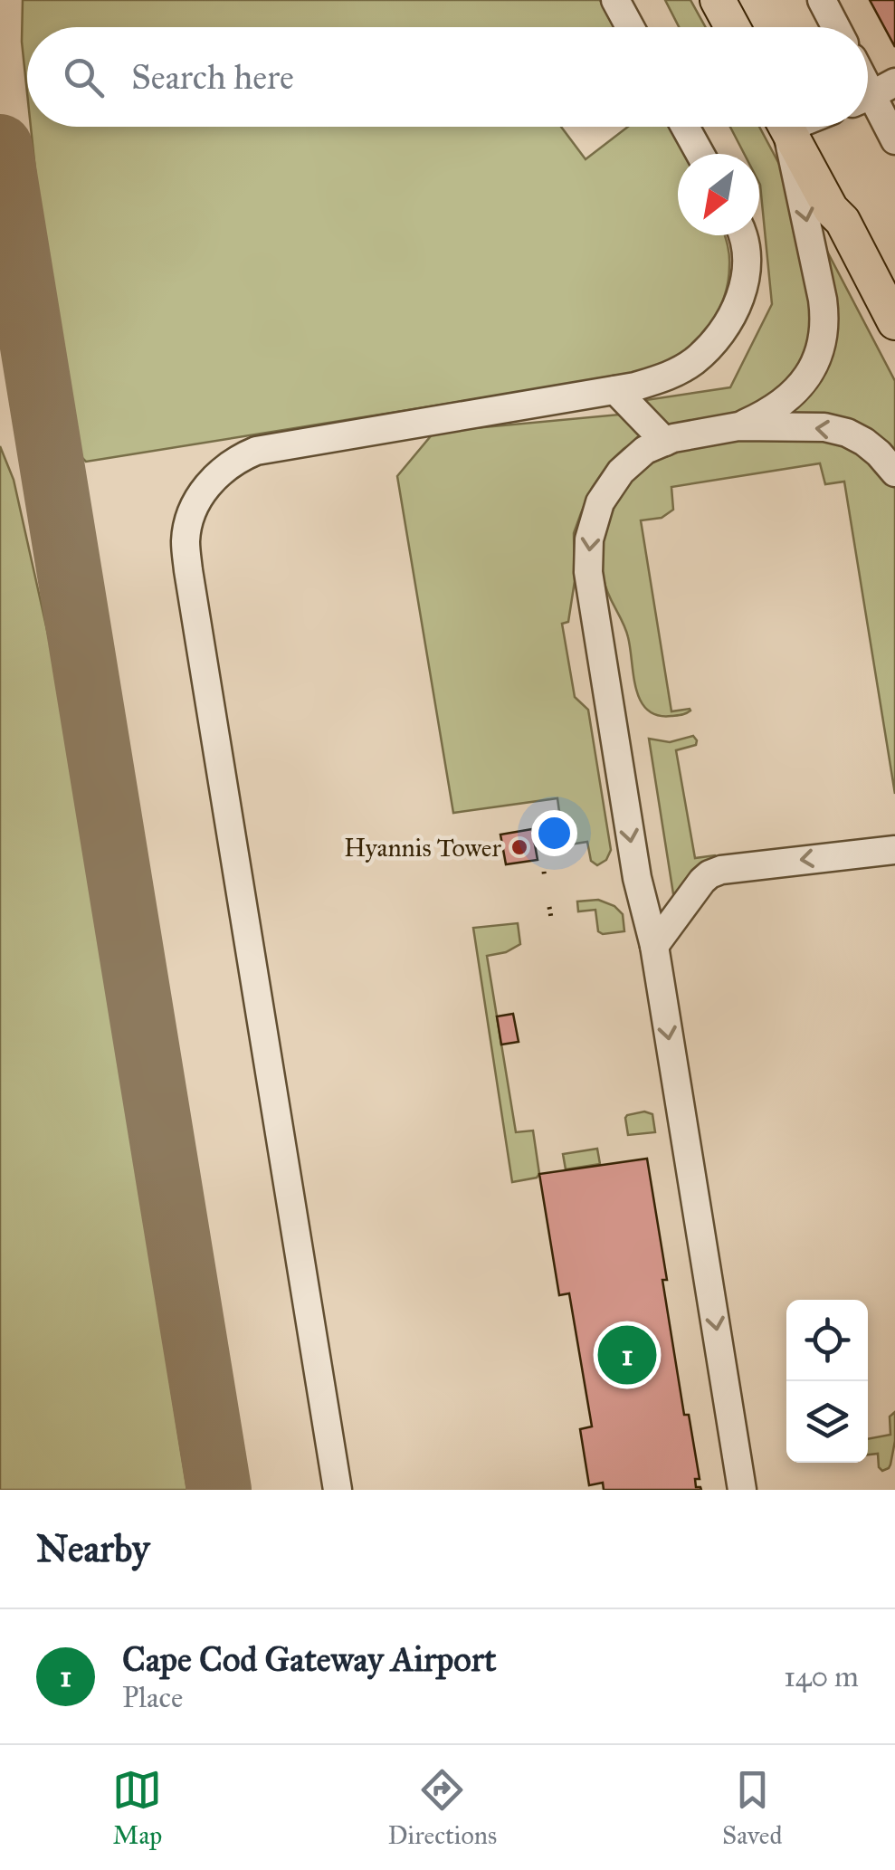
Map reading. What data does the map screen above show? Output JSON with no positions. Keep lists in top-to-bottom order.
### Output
{
  "places": ["Hyannis Tower"],
  "north": "bottom left",
  "page": {
    "search": "Search here",
    "pins": "1",
    "heading": "Nearby",
    "list": [
      {
        "mark": "1",
        "name": "Cape Cod Gateway Airport",
        "note": "Place",
        "value": "140 m"
      }
    ],
    "nav": ["Map", "Directions", "Saved"]
  }
}
